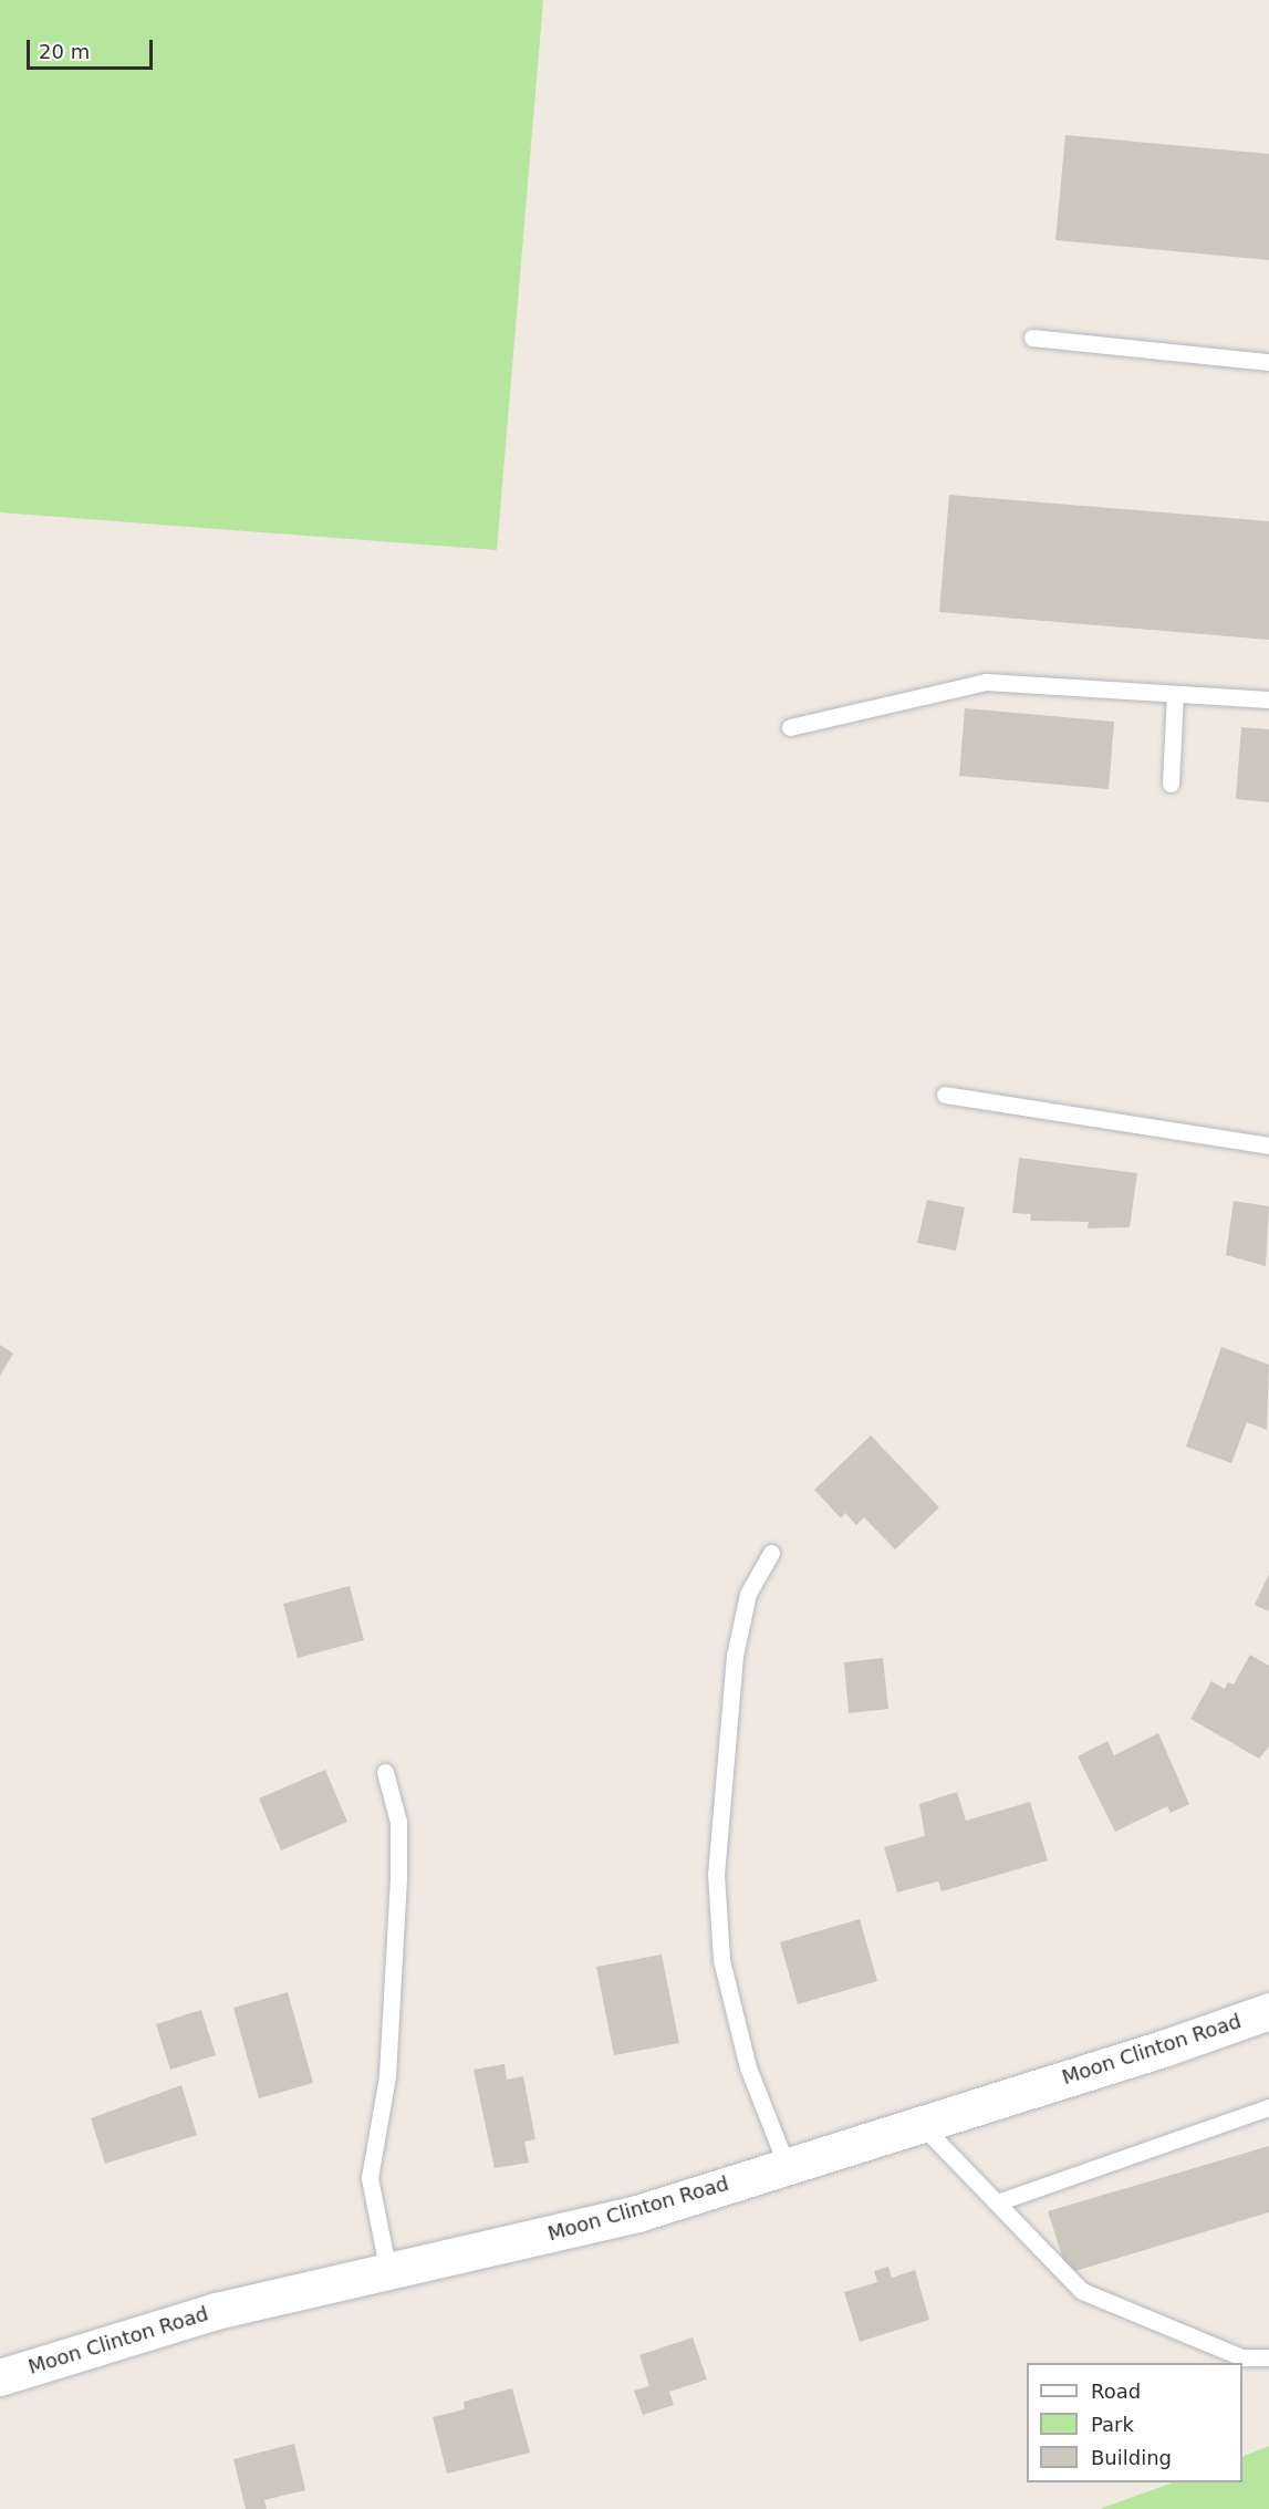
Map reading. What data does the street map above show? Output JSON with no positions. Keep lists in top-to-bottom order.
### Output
{
  "streets": {
    "street": ["Moon Clinton Road"]
  },
  "legend": ["Road", "Park", "Building"],
  "scale_bar": "20 m"
}
